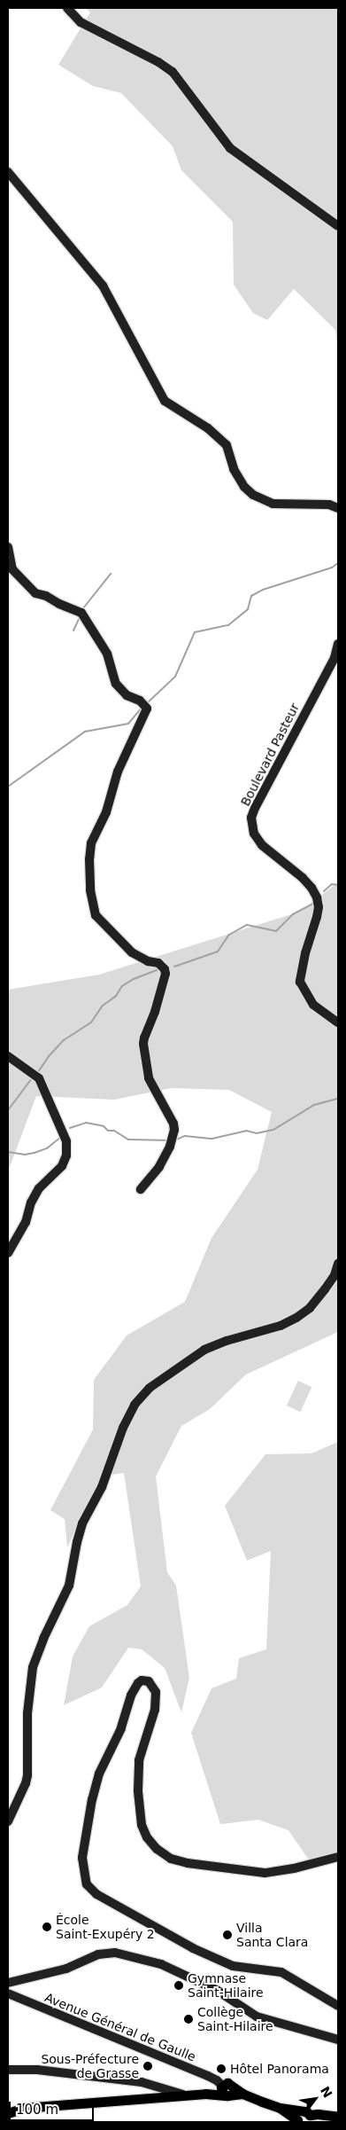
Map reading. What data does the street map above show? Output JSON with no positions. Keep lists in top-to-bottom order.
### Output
{
  "streets": {
    "main road": ["Boulevard Pasteur", "Avenue Général de Gaulle"]
  },
  "places": [
    "École Saint-Exupéry 2",
    "Villa Santa Clara",
    "Gymnase Saint-Hilaire",
    "Collège Saint-Hilaire",
    "Sous-Préfecture de Grasse",
    "Hôtel Panorama"
  ],
  "scale_bar": "100 m",
  "north": "top right"
}
